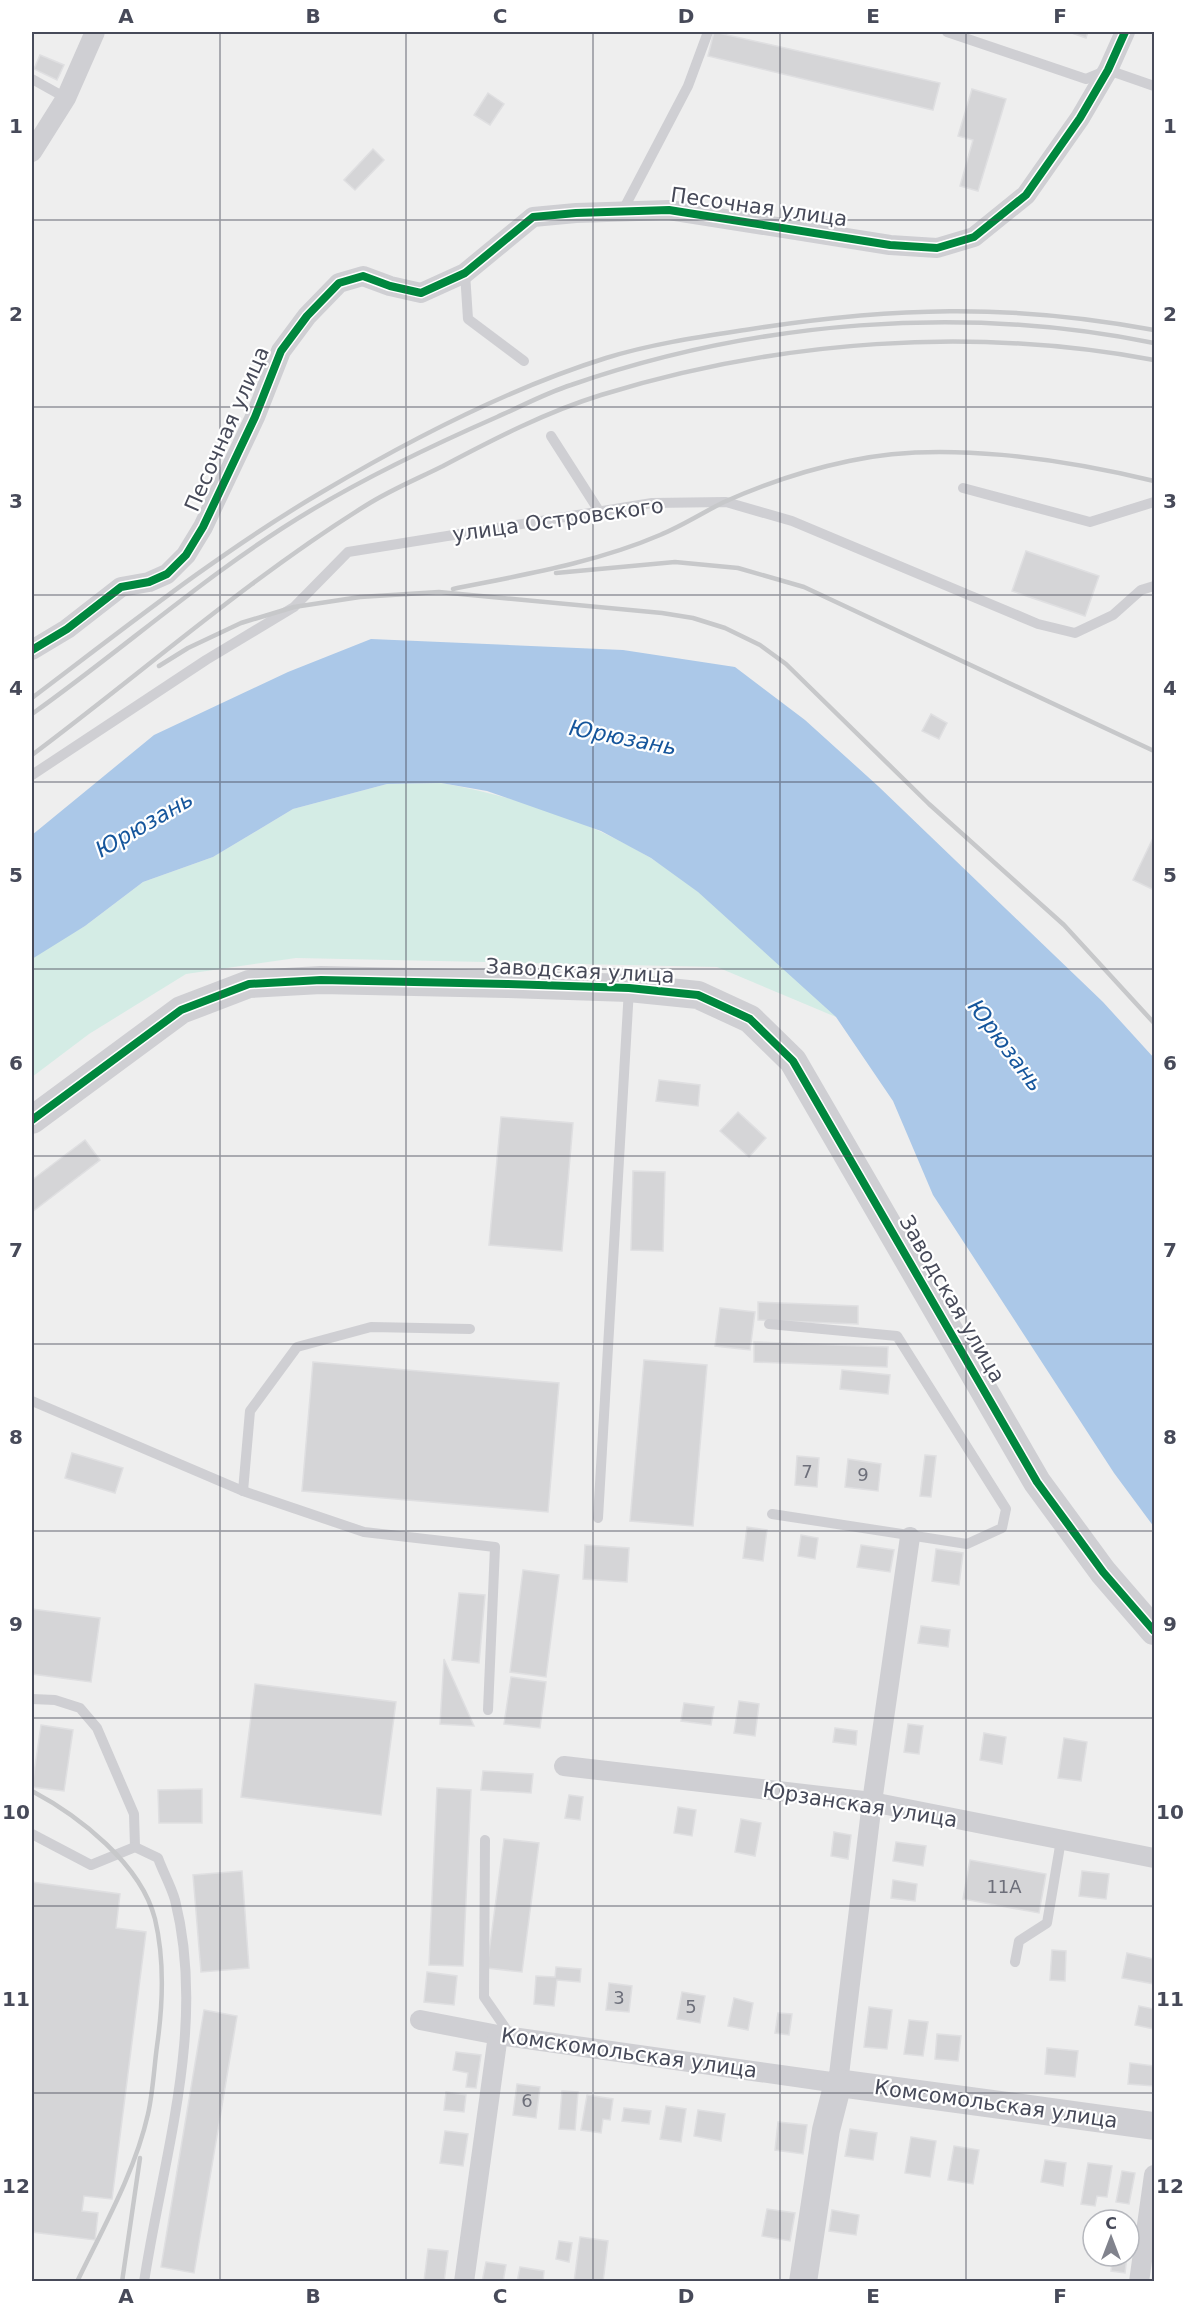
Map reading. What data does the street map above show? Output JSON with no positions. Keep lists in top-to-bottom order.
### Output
{
  "streets": {
    "street": [
      "Песочная улица",
      "Заводская улица",
      "Юрзанская улица",
      "Комскомольская улица",
      "Комсомольская улица"
    ],
    "lane": ["улица Островского"]
  },
  "crossings": [
    ["Комскомольская улица", "Комсомольская улица"]
  ],
  "water": ["Юрюзань"],
  "house_numbers": [
    "7",
    "9",
    "11А",
    "3",
    "5",
    "6"
  ],
  "north": "top",
  "grid": {
    "columns": [
      "A",
      "B",
      "C",
      "D",
      "E",
      "F"
    ],
    "rows": [
      "1",
      "2",
      "3",
      "4",
      "5",
      "6",
      "7",
      "8",
      "9",
      "10",
      "11",
      "12"
    ]
  }
}
